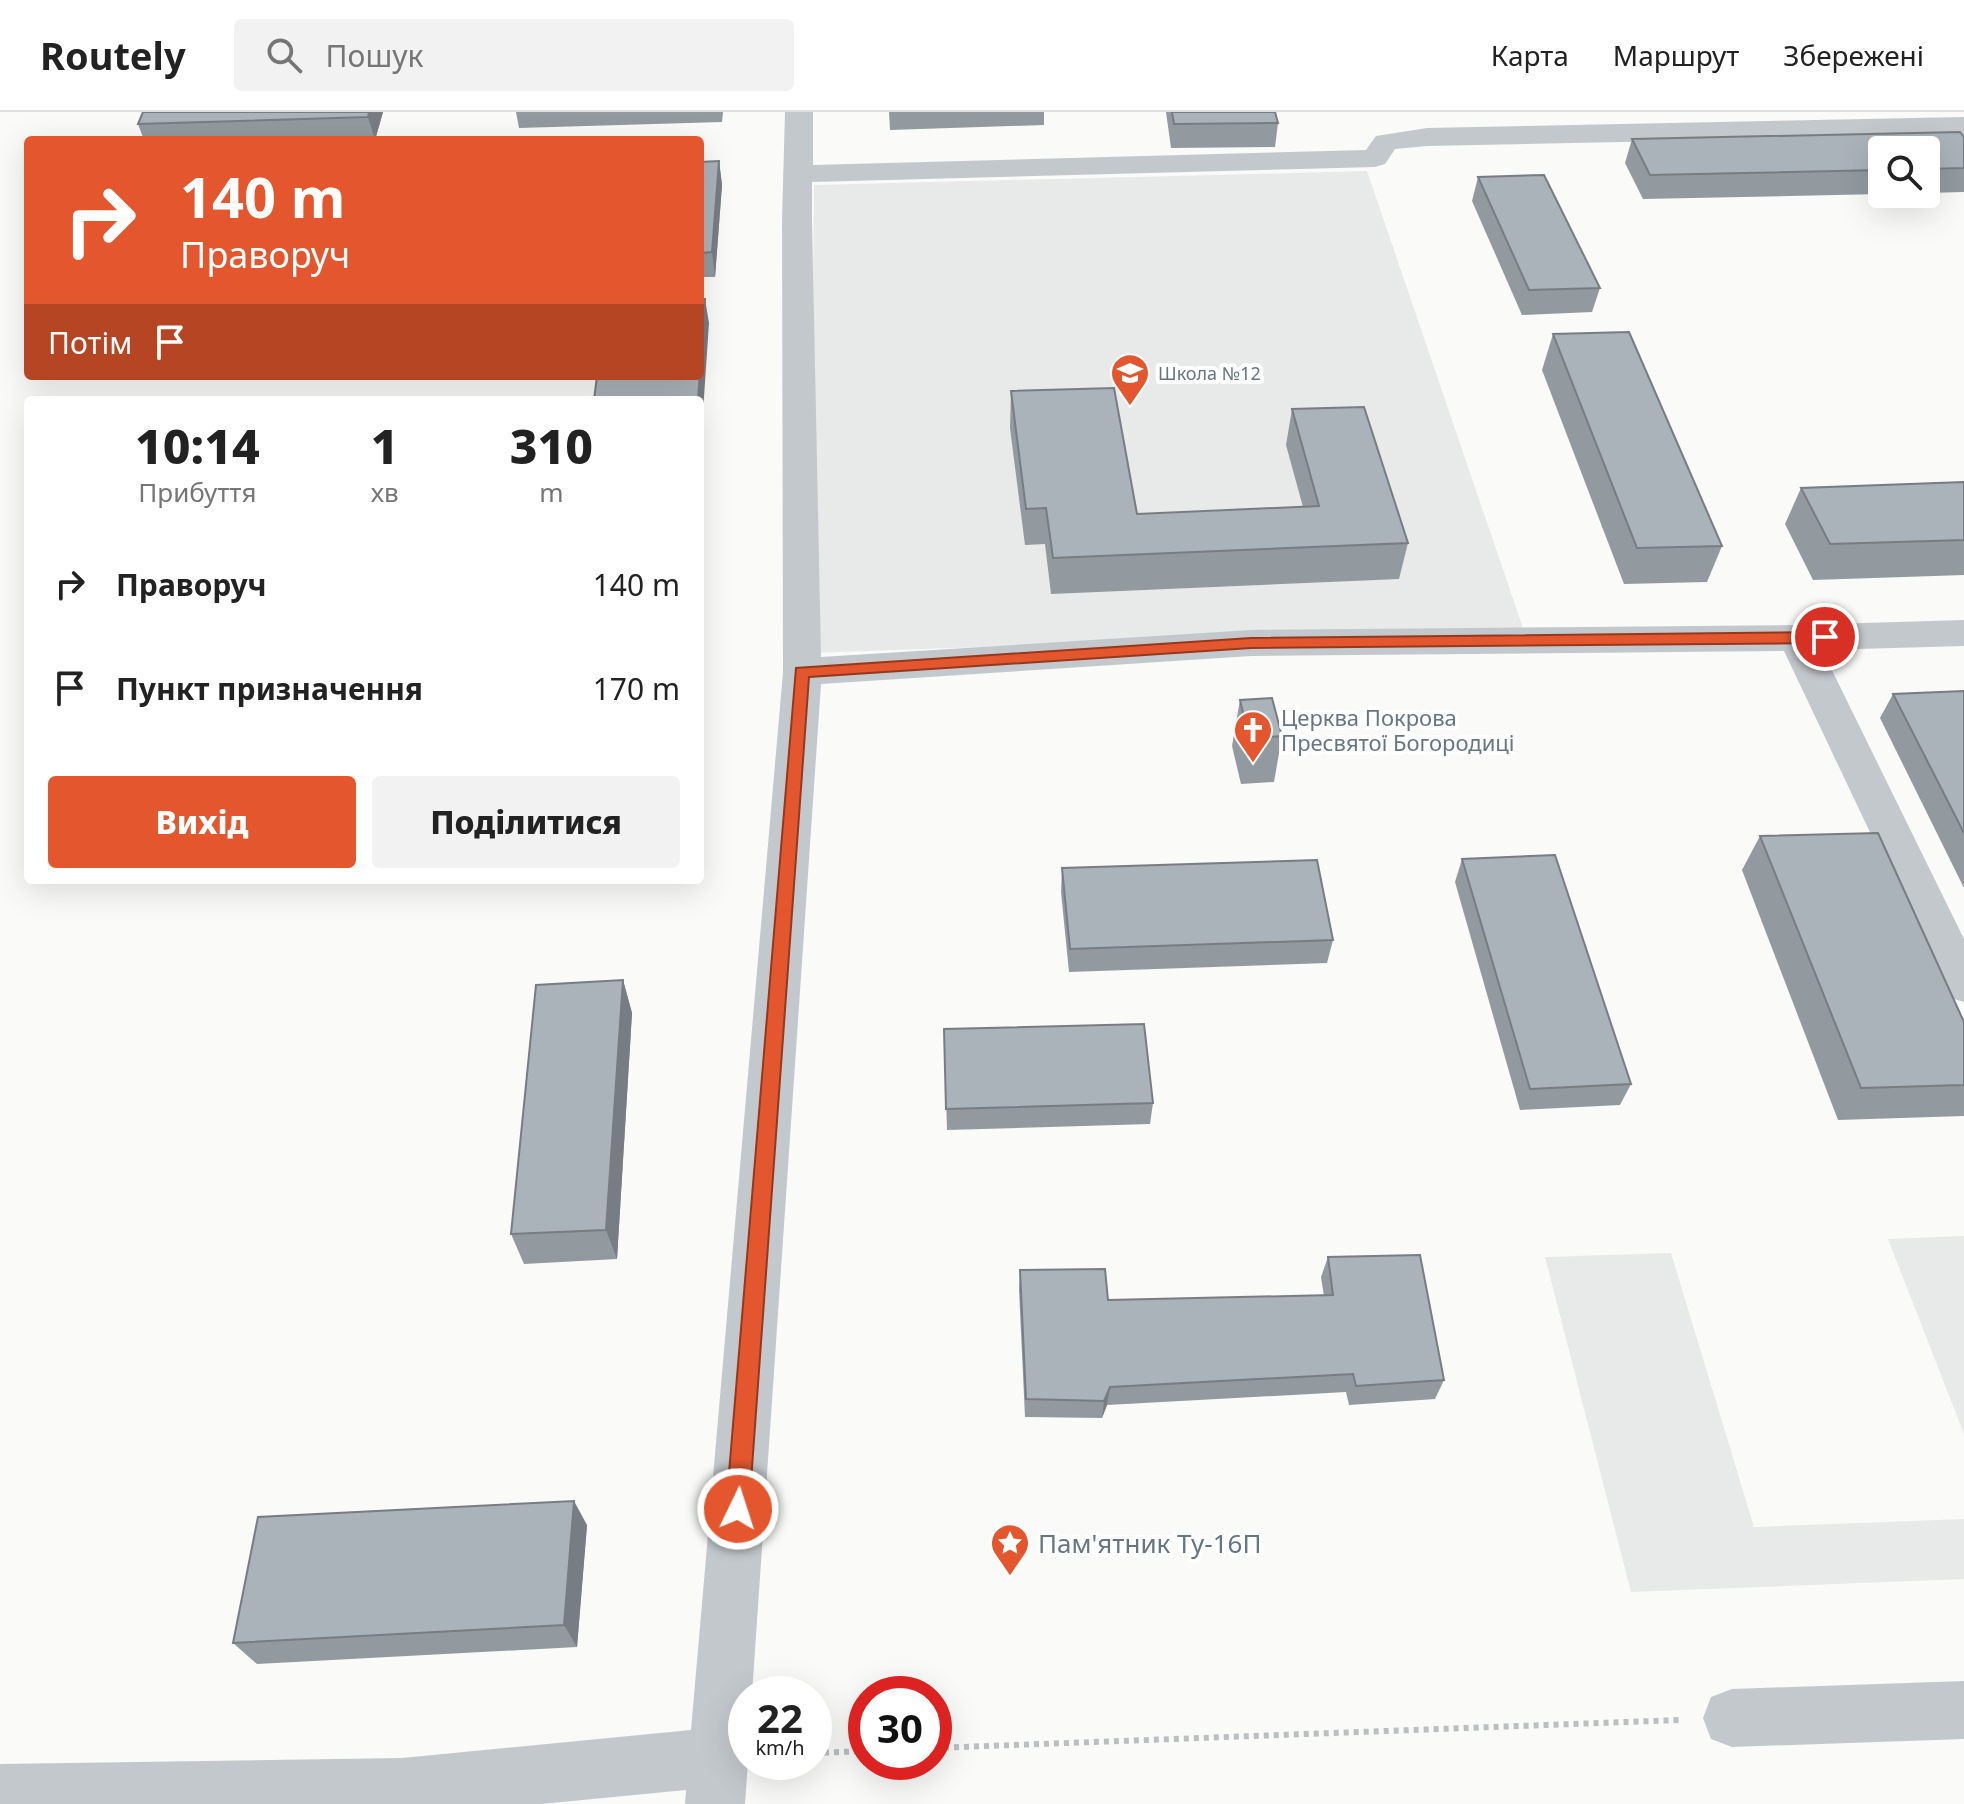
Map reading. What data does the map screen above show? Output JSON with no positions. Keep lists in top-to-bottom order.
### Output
{
  "places": {
    "school or university": ["Школа №12"],
    "church": ["Церква Покрова Пресвятої Богородиці"],
    "place": ["Пам'ятник Ту-16П"]
  },
  "page": {
    "header": "Routely",
    "search": "Пошук",
    "nav": ["Карта", "Маршрут", "Збережені"],
    "turn": ["140 m", "Праворуч"],
    "then": "Потім",
    "eta": [
      "10:14",
      "Прибуття",
      "1",
      "хв",
      "310",
      "m"
    ],
    "list": [
      {
        "name": "Праворуч",
        "value": "140 m"
      },
      {
        "name": "Пункт призначення",
        "value": "170 m"
      }
    ],
    "buttons": ["Вихід", "Поділитися"],
    "speed": "22 km/h",
    "limit": "30"
  }
}
